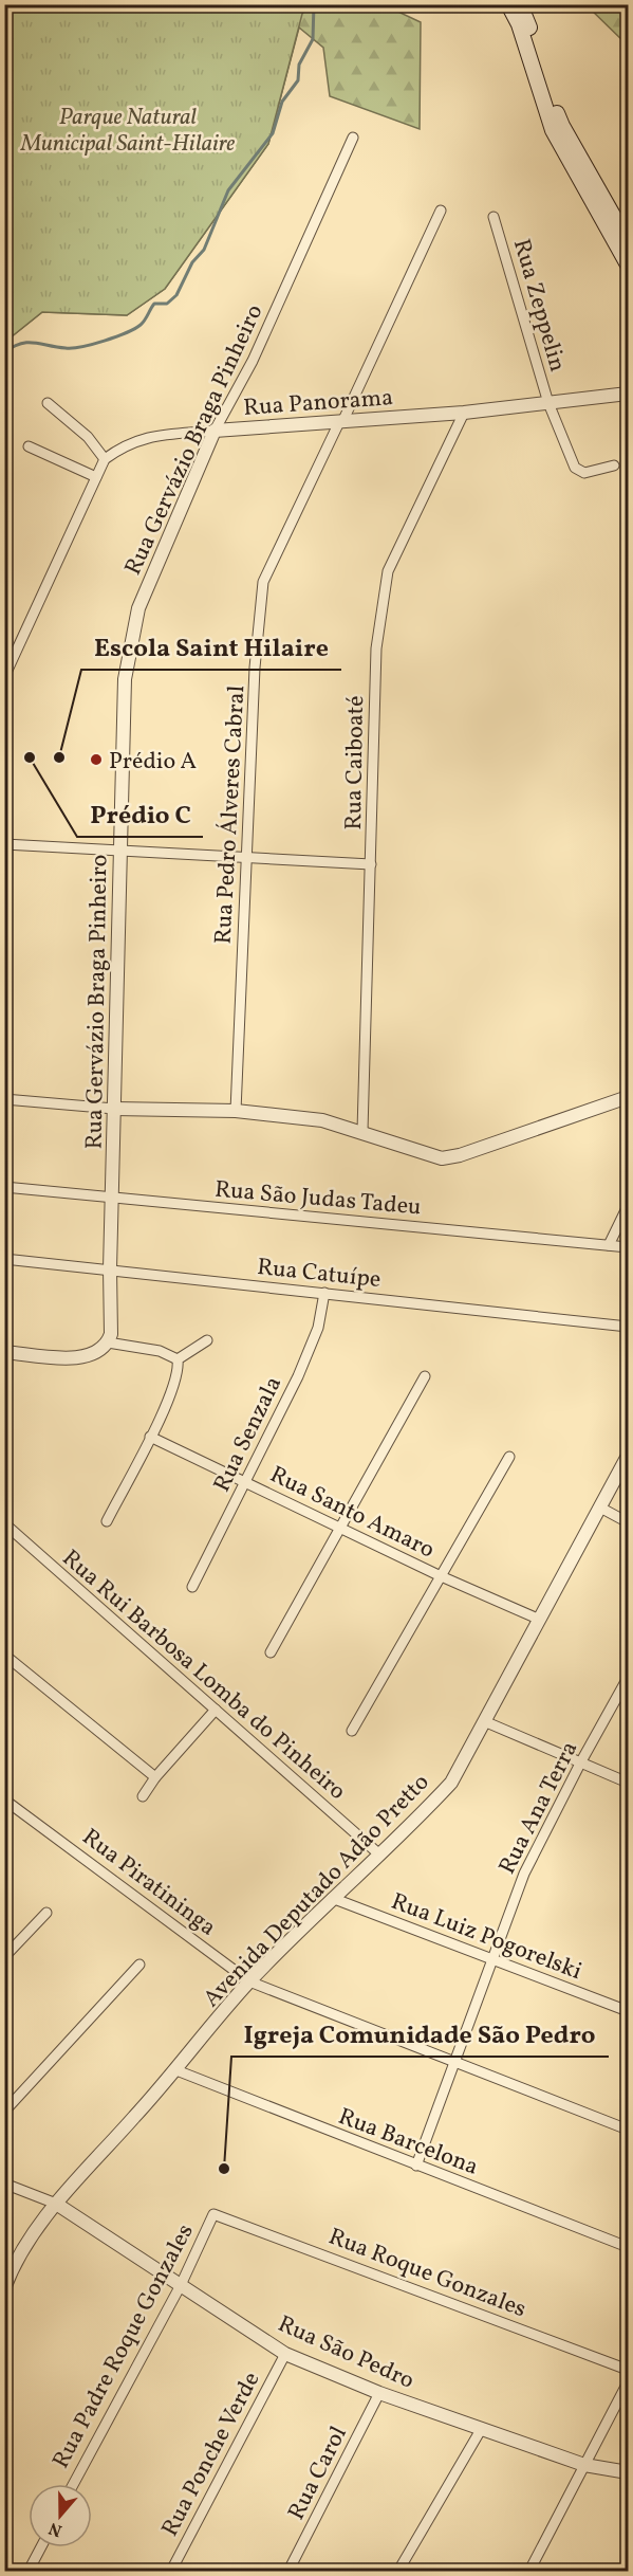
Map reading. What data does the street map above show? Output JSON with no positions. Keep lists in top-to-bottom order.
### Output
{
  "streets": {
    "street": [
      "Rua Zeppelin",
      "Rua Panorama",
      "Rua Gervázio Braga Pinheiro",
      "Rua Caiboaté",
      "Rua Pedro Álveres Cabral",
      "Rua São Judas Tadeu",
      "Rua Catuípe",
      "Rua Senzala",
      "Rua Santo Amaro",
      "Rua Rui Barbosa Lomba do Pinheiro",
      "Rua Ana Terra",
      "Rua Piratininga",
      "Avenida Deputado Adão Pretto",
      "Rua Luiz Pogorelski",
      "Rua Barcelona",
      "Rua Roque Gonzales",
      "Rua Padre Roque Gonzales",
      "Rua São Pedro",
      "Rua Ponche Verde",
      "Rua Carol"
    ]
  },
  "crossings": [
    ["Rua Zeppelin", "Rua Panorama"],
    ["Rua Panorama", "Rua Gervázio Braga Pinheiro"],
    ["Rua Panorama", "Rua Caiboaté"],
    ["Rua Panorama", "Rua Pedro Álveres Cabral"],
    ["Rua Gervázio Braga Pinheiro", "Rua São Judas Tadeu"],
    ["Rua Gervázio Braga Pinheiro", "Rua Catuípe"],
    ["Rua Catuípe", "Rua Senzala"],
    ["Rua Senzala", "Rua Santo Amaro"],
    ["Rua Santo Amaro", "Avenida Deputado Adão Pretto"],
    ["Rua Rui Barbosa Lomba do Pinheiro", "Avenida Deputado Adão Pretto"],
    ["Rua Ana Terra", "Rua Piratininga"],
    ["Rua Ana Terra", "Rua Luiz Pogorelski"],
    ["Rua Ana Terra", "Rua Barcelona"],
    ["Rua Piratininga", "Avenida Deputado Adão Pretto"],
    ["Avenida Deputado Adão Pretto", "Rua Luiz Pogorelski"],
    ["Avenida Deputado Adão Pretto", "Rua Barcelona"],
    ["Avenida Deputado Adão Pretto", "Rua São Pedro"],
    ["Rua Roque Gonzales", "Rua Padre Roque Gonzales"],
    ["Rua Padre Roque Gonzales", "Rua São Pedro"],
    ["Rua São Pedro", "Rua Ponche Verde"],
    ["Rua São Pedro", "Rua Carol"]
  ],
  "parks": ["Parque Natural Municipal Saint-Hilaire"],
  "places": [
    "Prédio C",
    "Escola Saint Hilaire",
    "Prédio A",
    "Igreja Comunidade São Pedro"
  ],
  "north": "bottom"
}
